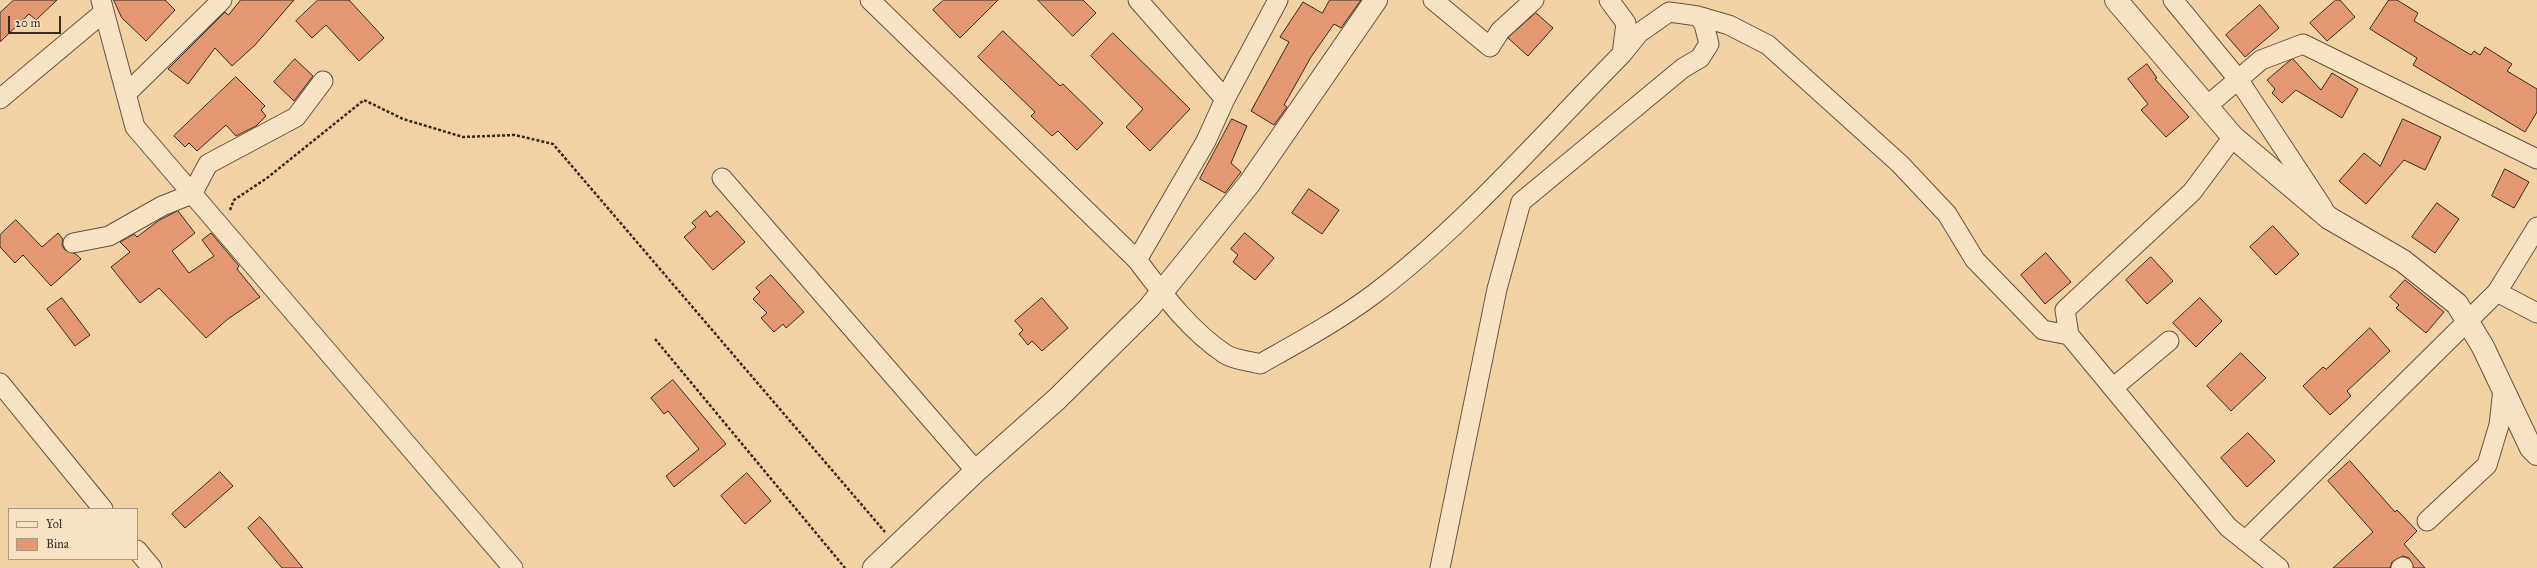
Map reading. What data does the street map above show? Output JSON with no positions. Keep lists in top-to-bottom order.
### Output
{
  "legend": ["Yol", "Bina"],
  "scale_bar": "20 m"
}
